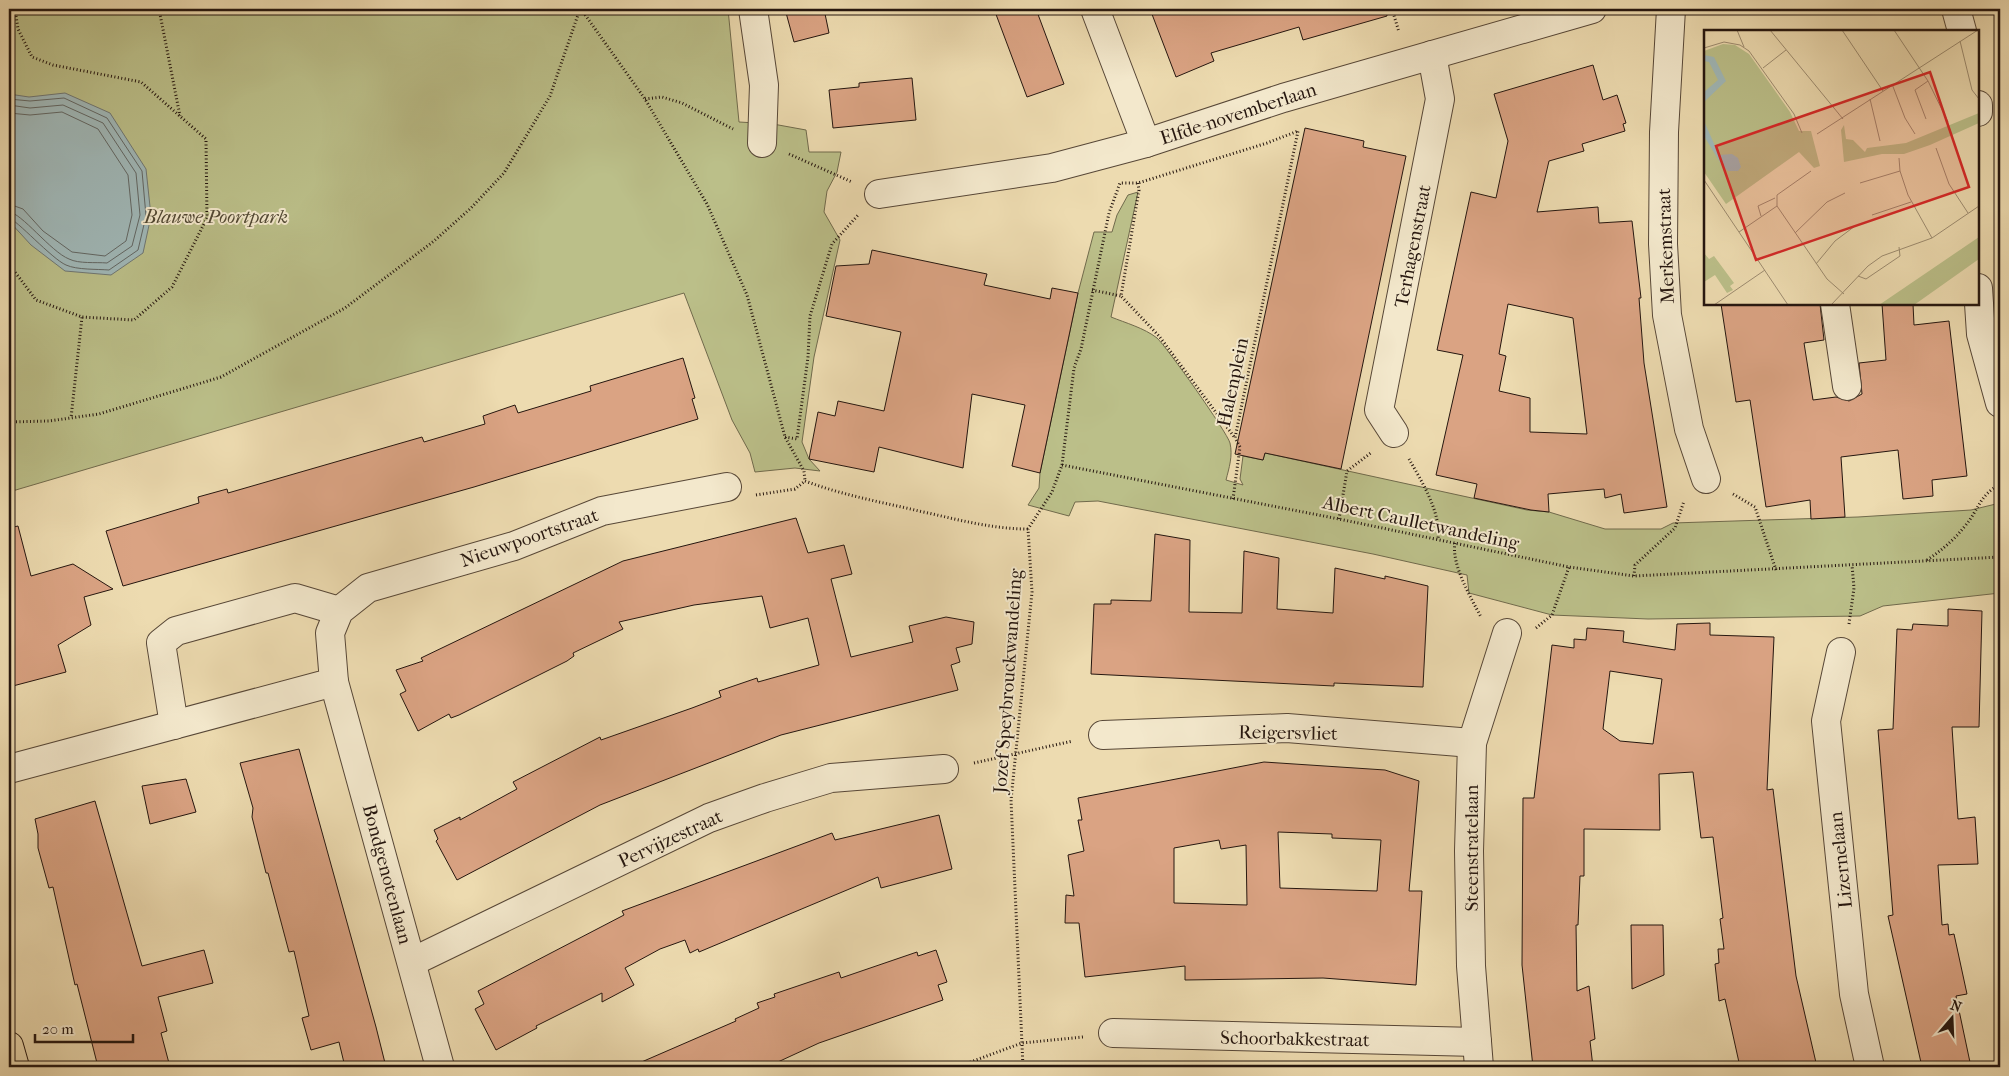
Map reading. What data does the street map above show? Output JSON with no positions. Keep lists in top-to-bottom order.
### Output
{
  "streets": {
    "street": [
      "Elfde-novemberlaan",
      "Terhagenstraat",
      "Merkemstraat",
      "Nieuwpoortstraat",
      "Reigersvliet",
      "Pervijzestraat",
      "Steenstratelaan",
      "Lizernelaan",
      "Bondgenotenlaan",
      "Schoorbakkestraat"
    ],
    "path": ["Halenplein", "Albert Caulletwandeling", "Jozef Speybrouckwandeling"]
  },
  "crossings": [
    ["Elfde-novemberlaan", "Terhagenstraat"],
    ["Reigersvliet", "Steenstratelaan"],
    ["Pervijzestraat", "Bondgenotenlaan"],
    ["Steenstratelaan", "Schoorbakkestraat"]
  ],
  "parks": ["Blauwe Poortpark"],
  "scale_bar": "20 m",
  "north": "top"
}
